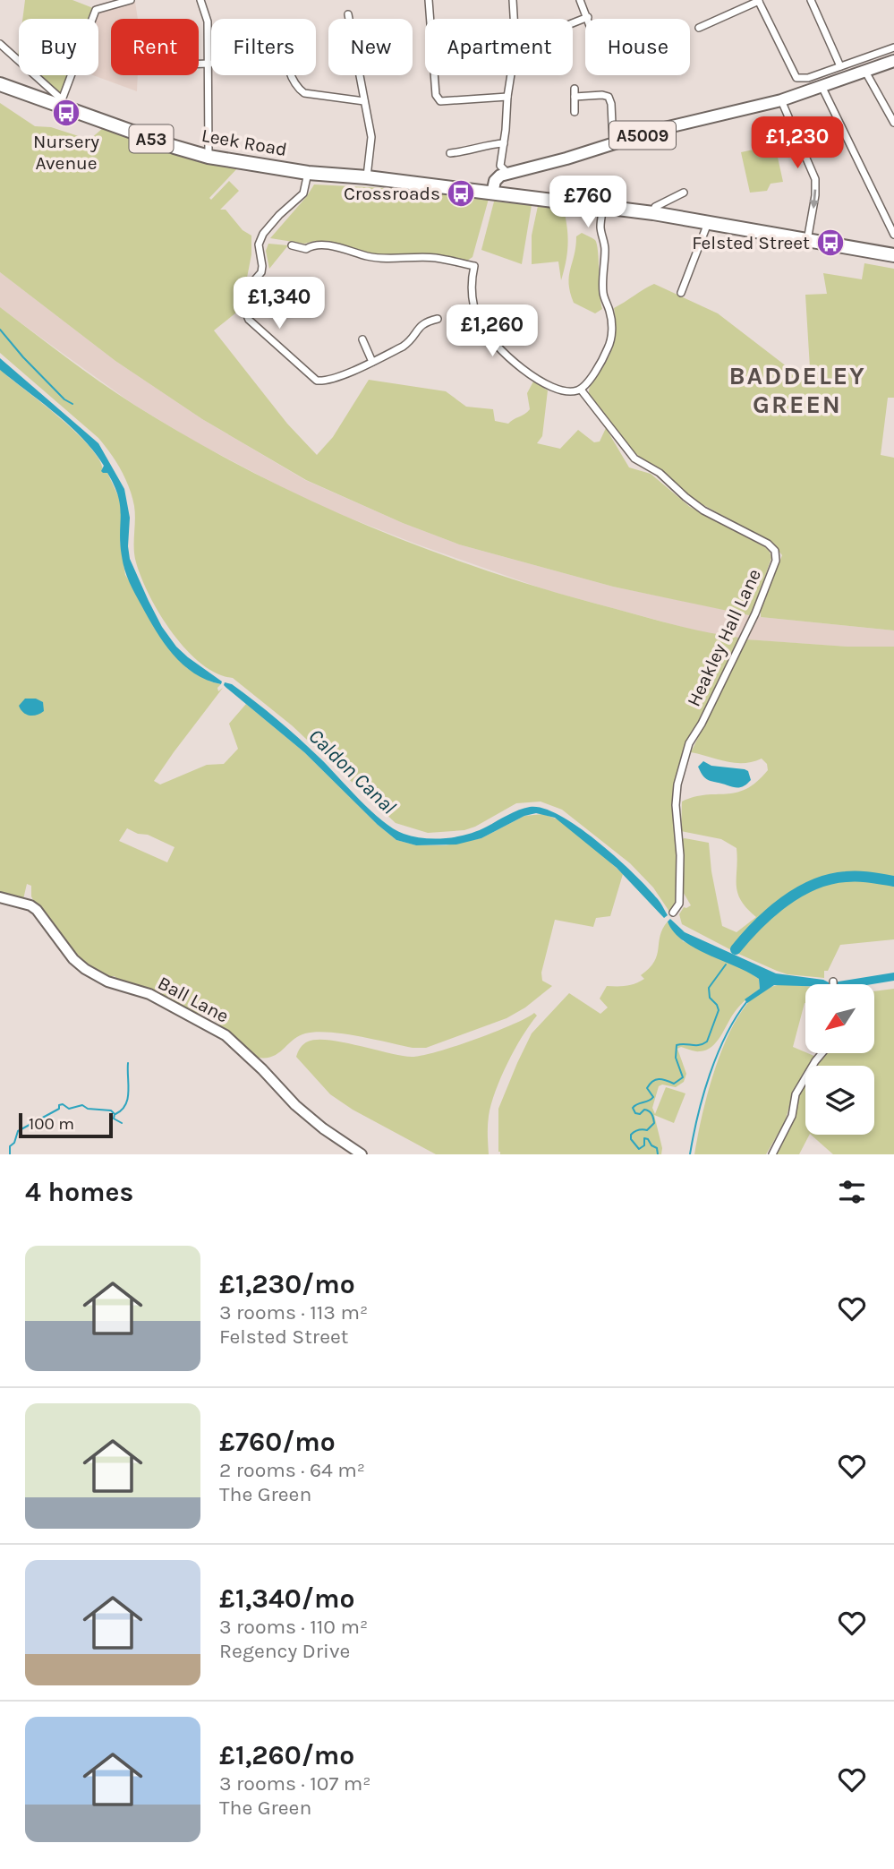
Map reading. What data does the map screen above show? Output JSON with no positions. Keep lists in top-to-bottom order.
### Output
{
  "streets": {
    "highway": ["A53", "Leek Road"],
    "main road": ["A5009"],
    "street": ["Heakley Hall Lane", "Ball Lane"]
  },
  "crossings": [
    ["A53", "Leek Road"]
  ],
  "districts": ["BADDELEY GREEN"],
  "water": ["Caldon Canal"],
  "places": {
    "bus stop": ["Nursery Avenue", "Crossroads", "Felsted Street"]
  },
  "scale_bar": "100 m",
  "north": "bottom left",
  "page": {
    "chip": [
      "Buy",
      "Rent",
      "Filters",
      "New",
      "Apartment",
      "House"
    ],
    "price": [
      "£1,230",
      "£760",
      "£1,340",
      "£1,260"
    ],
    "scale": "100 m",
    "heading": "4 homes",
    "list": [
      {
        "name": "£1,230/mo",
        "note": "3 rooms · 113 m² · Felsted Street"
      },
      {
        "name": "£760/mo",
        "note": "2 rooms · 64 m² · The Green"
      },
      {
        "name": "£1,340/mo",
        "note": "3 rooms · 110 m² · Regency Drive"
      },
      {
        "name": "£1,260/mo",
        "note": "3 rooms · 107 m² · The Green"
      }
    ]
  }
}
